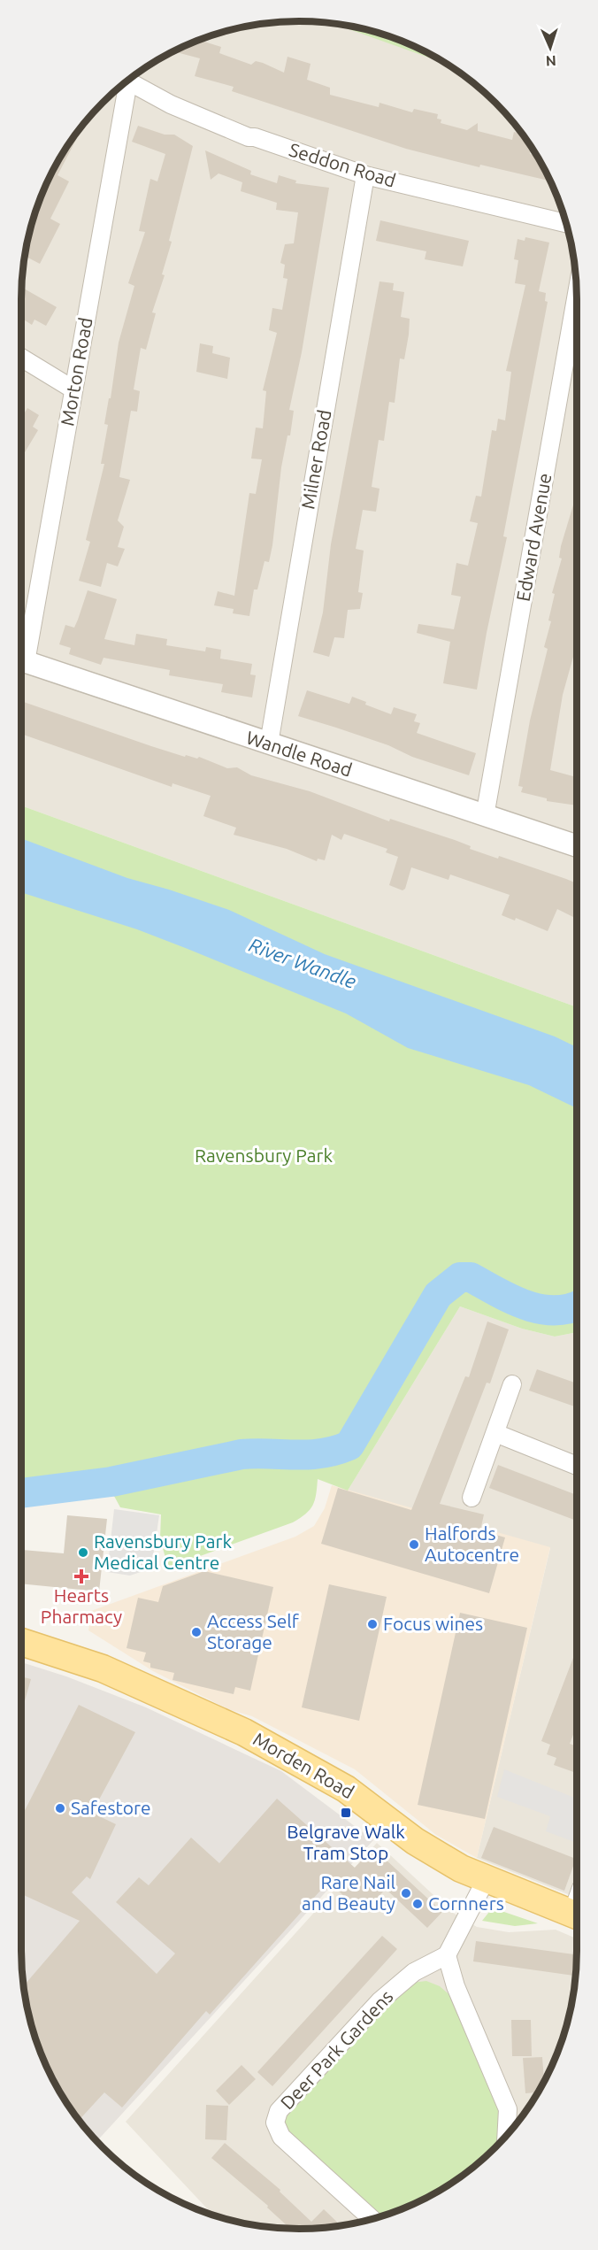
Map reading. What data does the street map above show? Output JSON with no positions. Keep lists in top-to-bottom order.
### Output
{
  "streets": {
    "main road": ["Morden Road"],
    "street": [
      "Seddon Road",
      "Morton Road",
      "Milner Road",
      "Edward Avenue",
      "Wandle Road",
      "Deer Park Gardens"
    ]
  },
  "crossings": [
    ["Seddon Road", "Milner Road"],
    ["Morton Road", "Wandle Road"],
    ["Milner Road", "Wandle Road"],
    ["Edward Avenue", "Wandle Road"]
  ],
  "water": ["River Wandle"],
  "parks": ["Ravensbury Park"],
  "places": {
    "other": [
      "Halfords Autocentre",
      "Ravensbury Park Medical Centre",
      "Focus wines",
      "Access Self Storage",
      "Safestore",
      "Rare Nail and Beauty",
      "Cornners"
    ],
    "health": ["Hearts Pharmacy"],
    "transit": ["Belgrave Walk Tram Stop"]
  },
  "north": "bottom"
}
